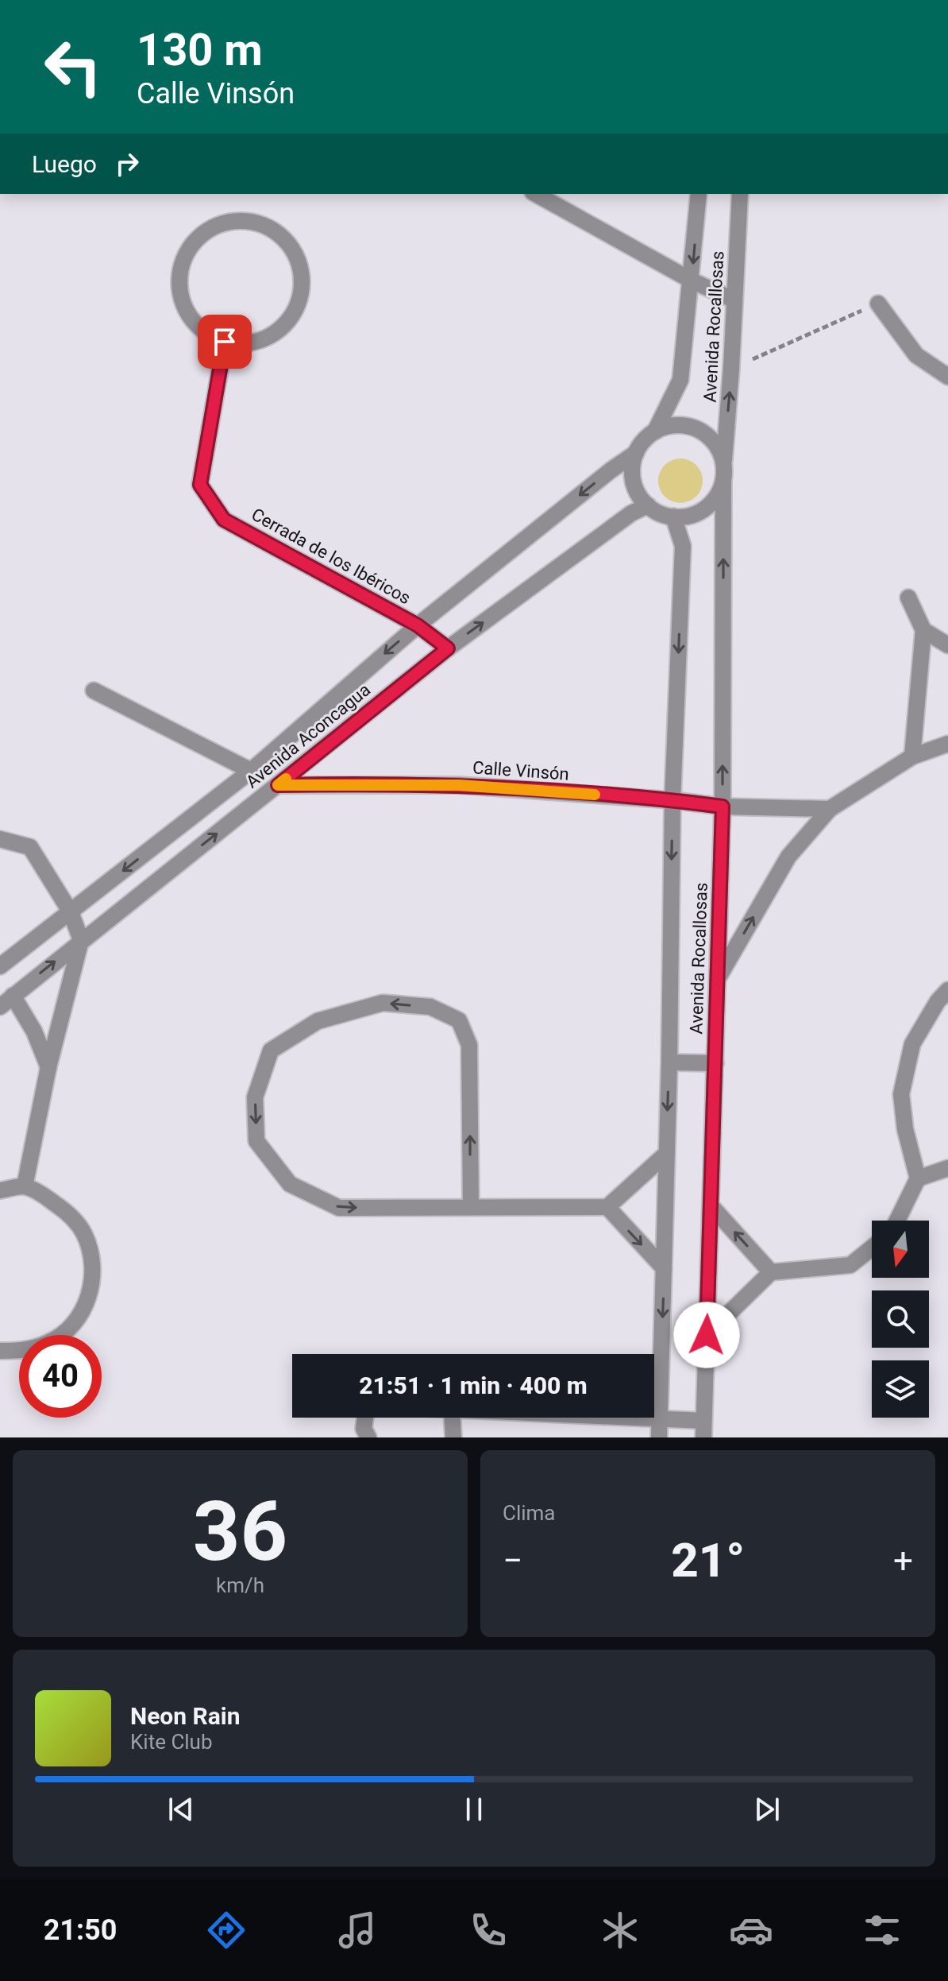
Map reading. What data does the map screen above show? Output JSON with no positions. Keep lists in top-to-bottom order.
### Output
{
  "streets": {
    "street": [
      "Avenida Rocallosas",
      "Cerrada de los Ibéricos",
      "Avenida Aconcagua",
      "Calle Vinsón"
    ]
  },
  "crossings": [
    ["Avenida Rocallosas", "Avenida Aconcagua"],
    ["Avenida Rocallosas", "Calle Vinsón"],
    ["Cerrada de los Ibéricos", "Avenida Aconcagua"],
    ["Avenida Aconcagua", "Calle Vinsón"]
  ],
  "north": "bottom",
  "page": {
    "turn": ["130 m", "Calle Vinsón"],
    "then": "Luego",
    "limit": "40",
    "trip": "21:51 · 1 min · 400 m",
    "tile": [
      ["36", "km/h"],
      "Clima"
    ],
    "heat": ["−", "21°", "+"],
    "song": ["Neon Rain", "Kite Club"],
    "tabs": "21:50"
  }
}
